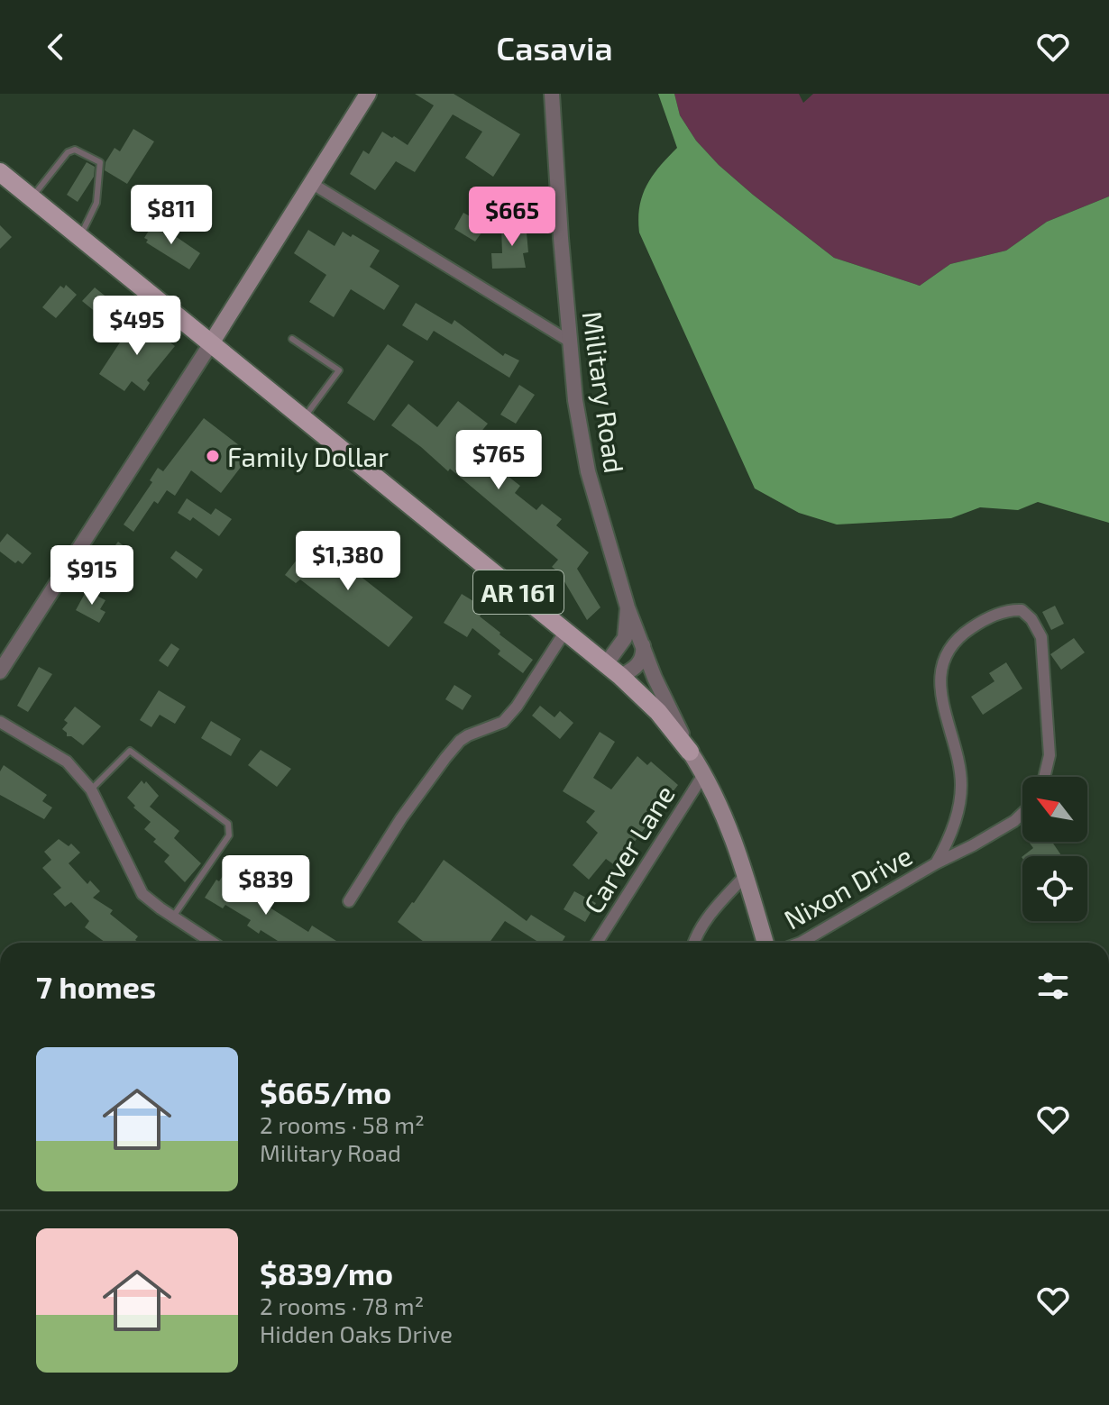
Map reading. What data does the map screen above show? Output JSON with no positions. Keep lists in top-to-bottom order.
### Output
{
  "streets": {
    "main road": ["AR 161"],
    "street": ["Military Road", "Carver Lane", "Nixon Drive"]
  },
  "crossings": [
    ["Military Road", "AR 161"],
    ["AR 161", "Carver Lane"]
  ],
  "places": ["Family Dollar"],
  "north": "top left",
  "page": {
    "header": "Casavia",
    "price": [
      "$811",
      "$665",
      "$495",
      "$765",
      "$1,380",
      "$915",
      "$839"
    ],
    "heading": "7 homes",
    "list": [
      {
        "name": "$665/mo",
        "note": "2 rooms · 58 m² · Military Road"
      },
      {
        "name": "$839/mo",
        "note": "2 rooms · 78 m² · Hidden Oaks Drive"
      }
    ]
  }
}
